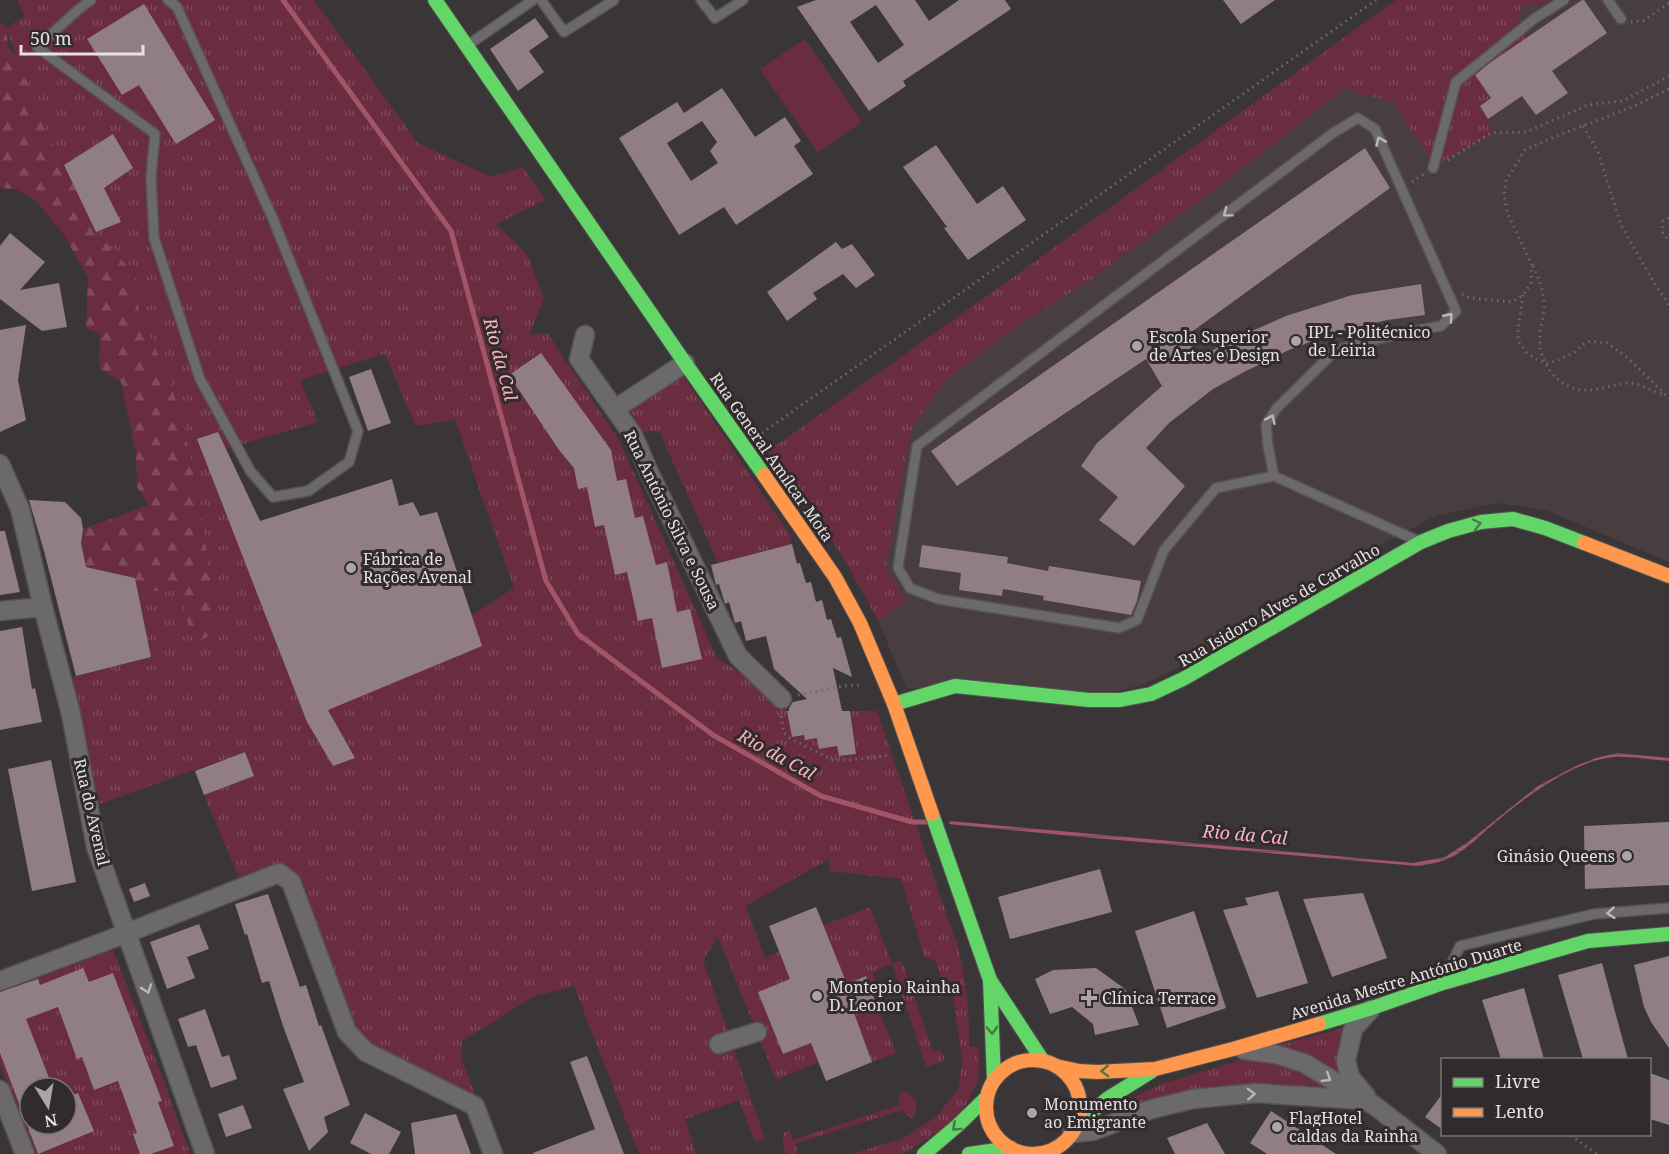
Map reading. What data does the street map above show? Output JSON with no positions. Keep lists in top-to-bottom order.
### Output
{
  "streets": {
    "main road": ["Rua General Amílcar Mota", "Rua Isidoro Alves de Carvalho", "Avenida Mestre António Duarte"],
    "street": ["Rua António Silva e Sousa", "Rua do Avenal"]
  },
  "crossings": [
    ["Rua General Amílcar Mota", "Rua Isidoro Alves de Carvalho"]
  ],
  "water": ["Rio da Cal"],
  "places": {
    "other": [
      "IPL - Politécnico de Leiria",
      "Escola Superior de Artes e Design",
      "Fábrica de Rações Avenal",
      "Ginásio Queens",
      "Montepio Rainha D. Leonor",
      "Monumento ao Emigrante",
      "FlagHotel caldas da Rainha"
    ],
    "health": ["Clínica Terrace"]
  },
  "legend": ["Livre", "Lento"],
  "scale_bar": "50 m",
  "north": "bottom"
}
